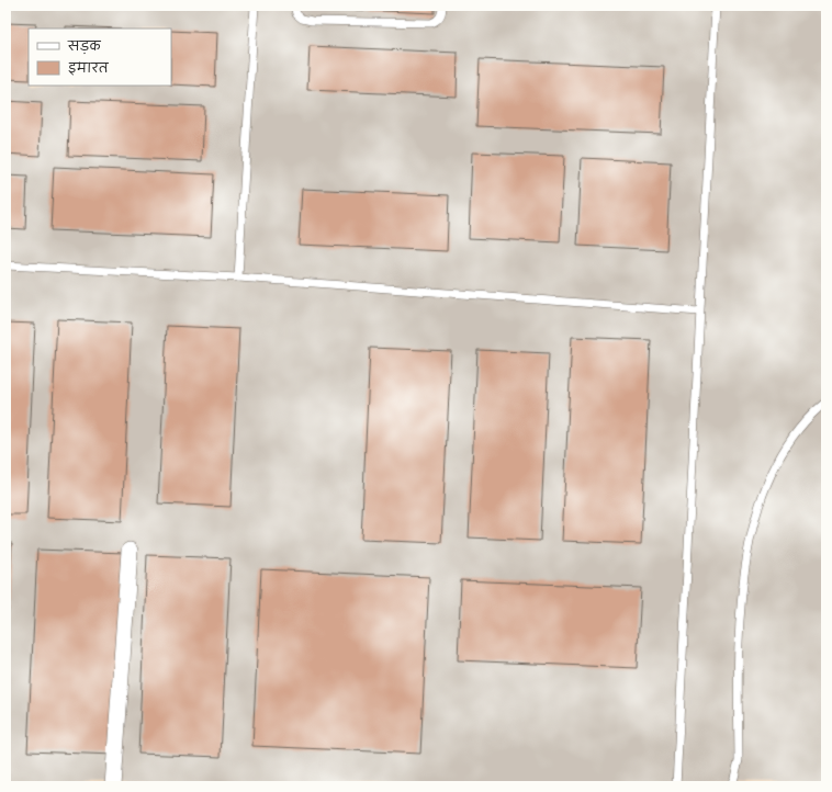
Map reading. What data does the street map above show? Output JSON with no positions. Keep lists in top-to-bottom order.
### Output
{
  "legend": ["सड़क", "इमारत"]
}
